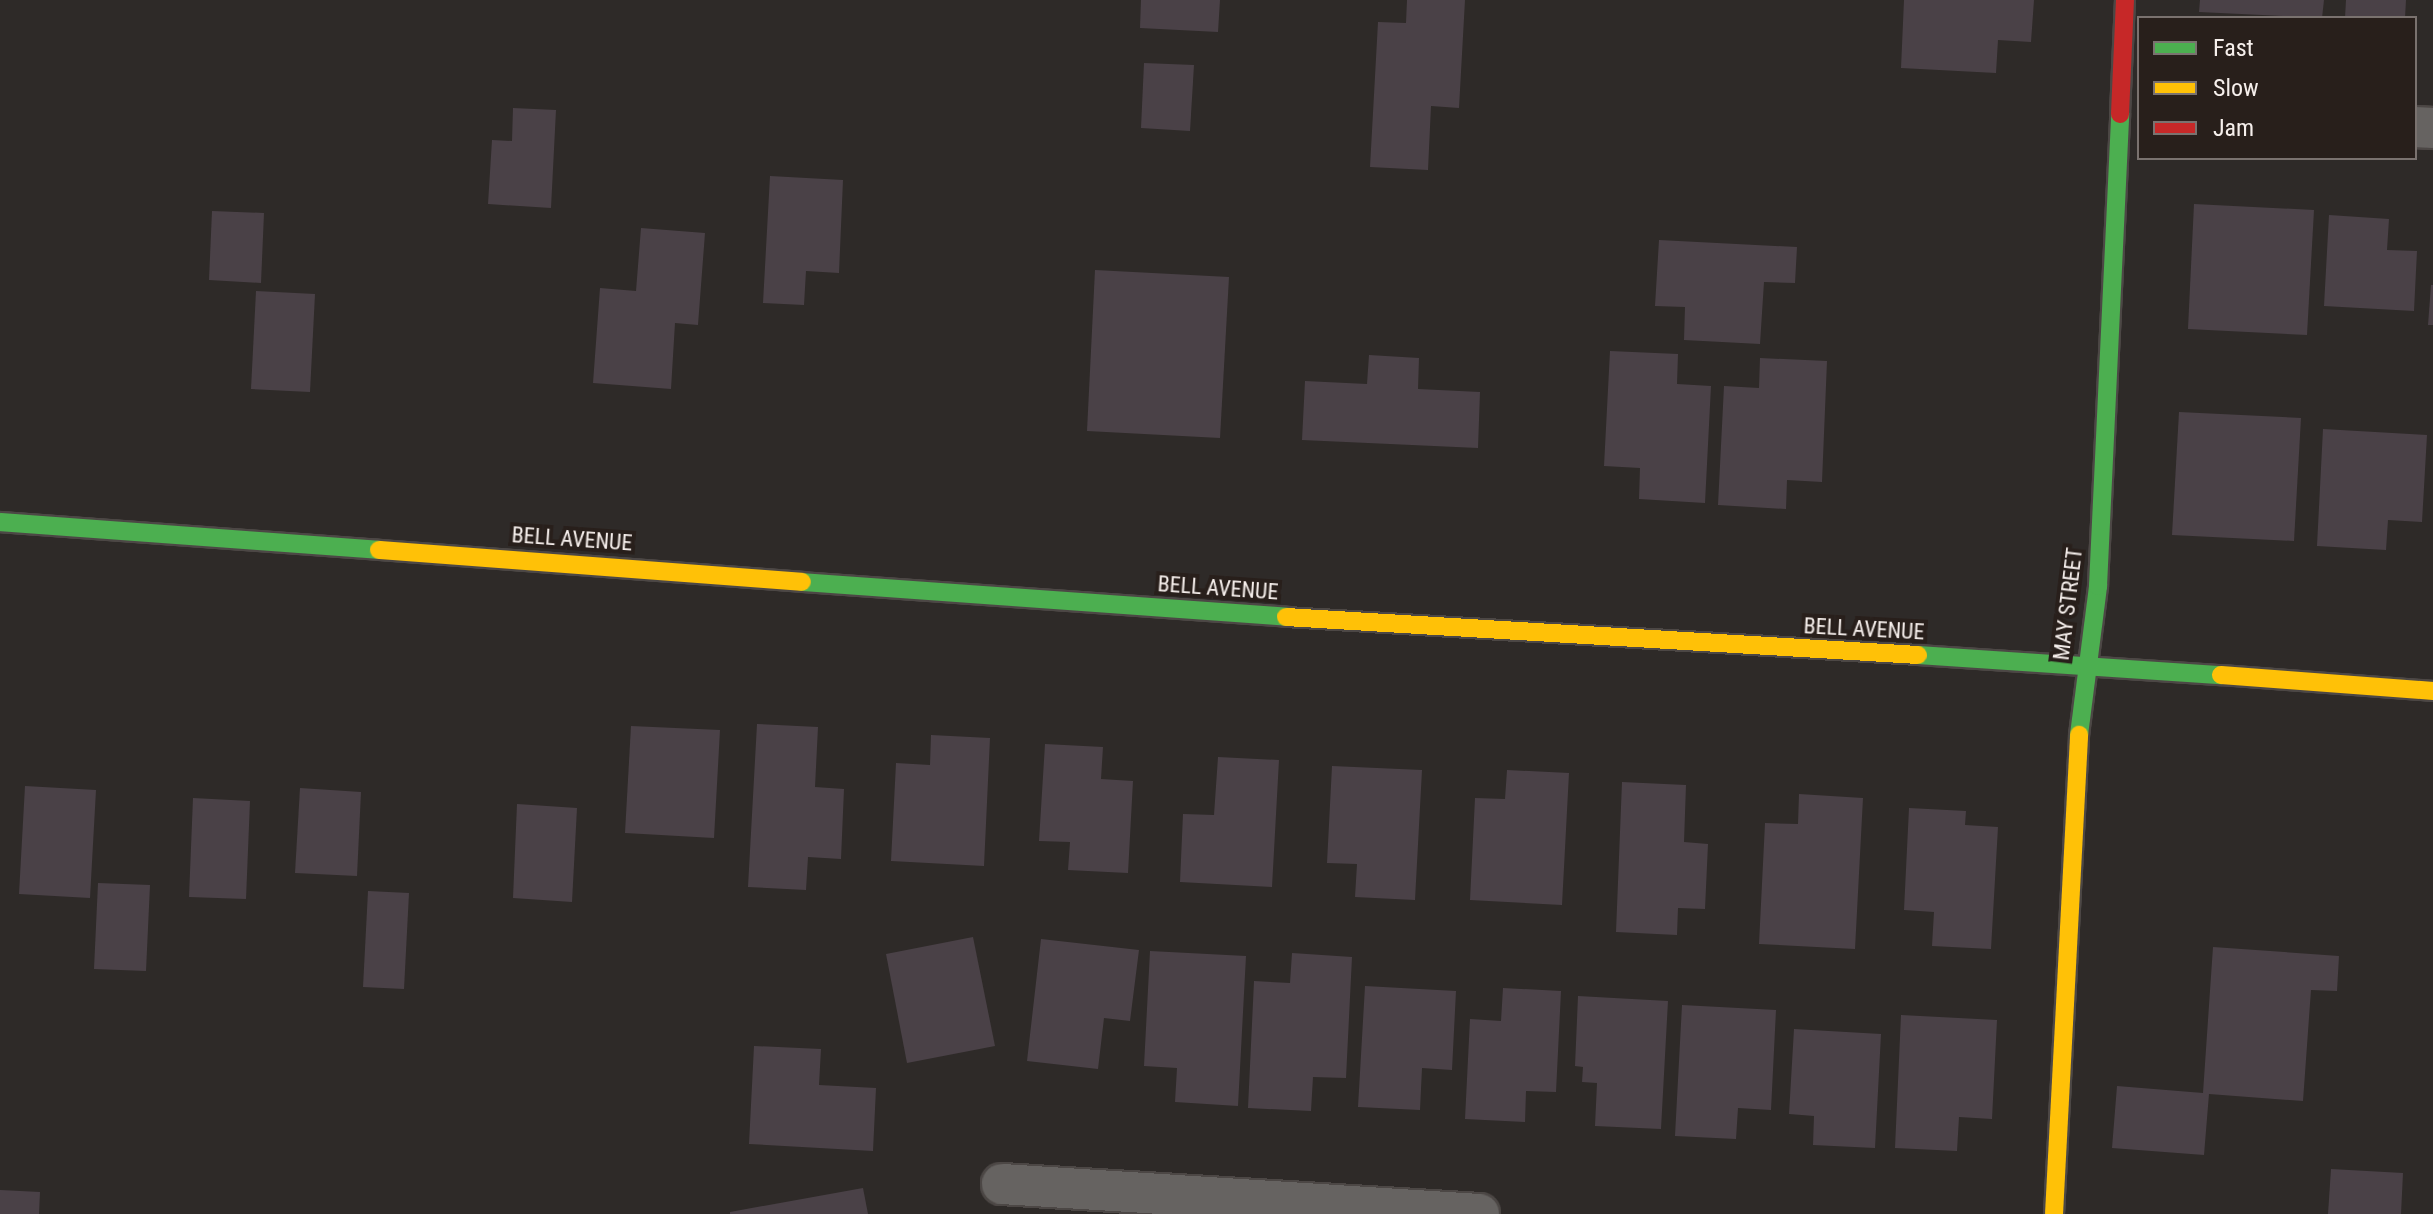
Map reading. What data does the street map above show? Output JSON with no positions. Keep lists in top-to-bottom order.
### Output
{
  "streets": {
    "main road": ["BELL AVENUE", "MAY STREET"]
  },
  "crossings": [
    ["BELL AVENUE", "MAY STREET"]
  ],
  "legend": ["Fast", "Slow", "Jam"]
}
